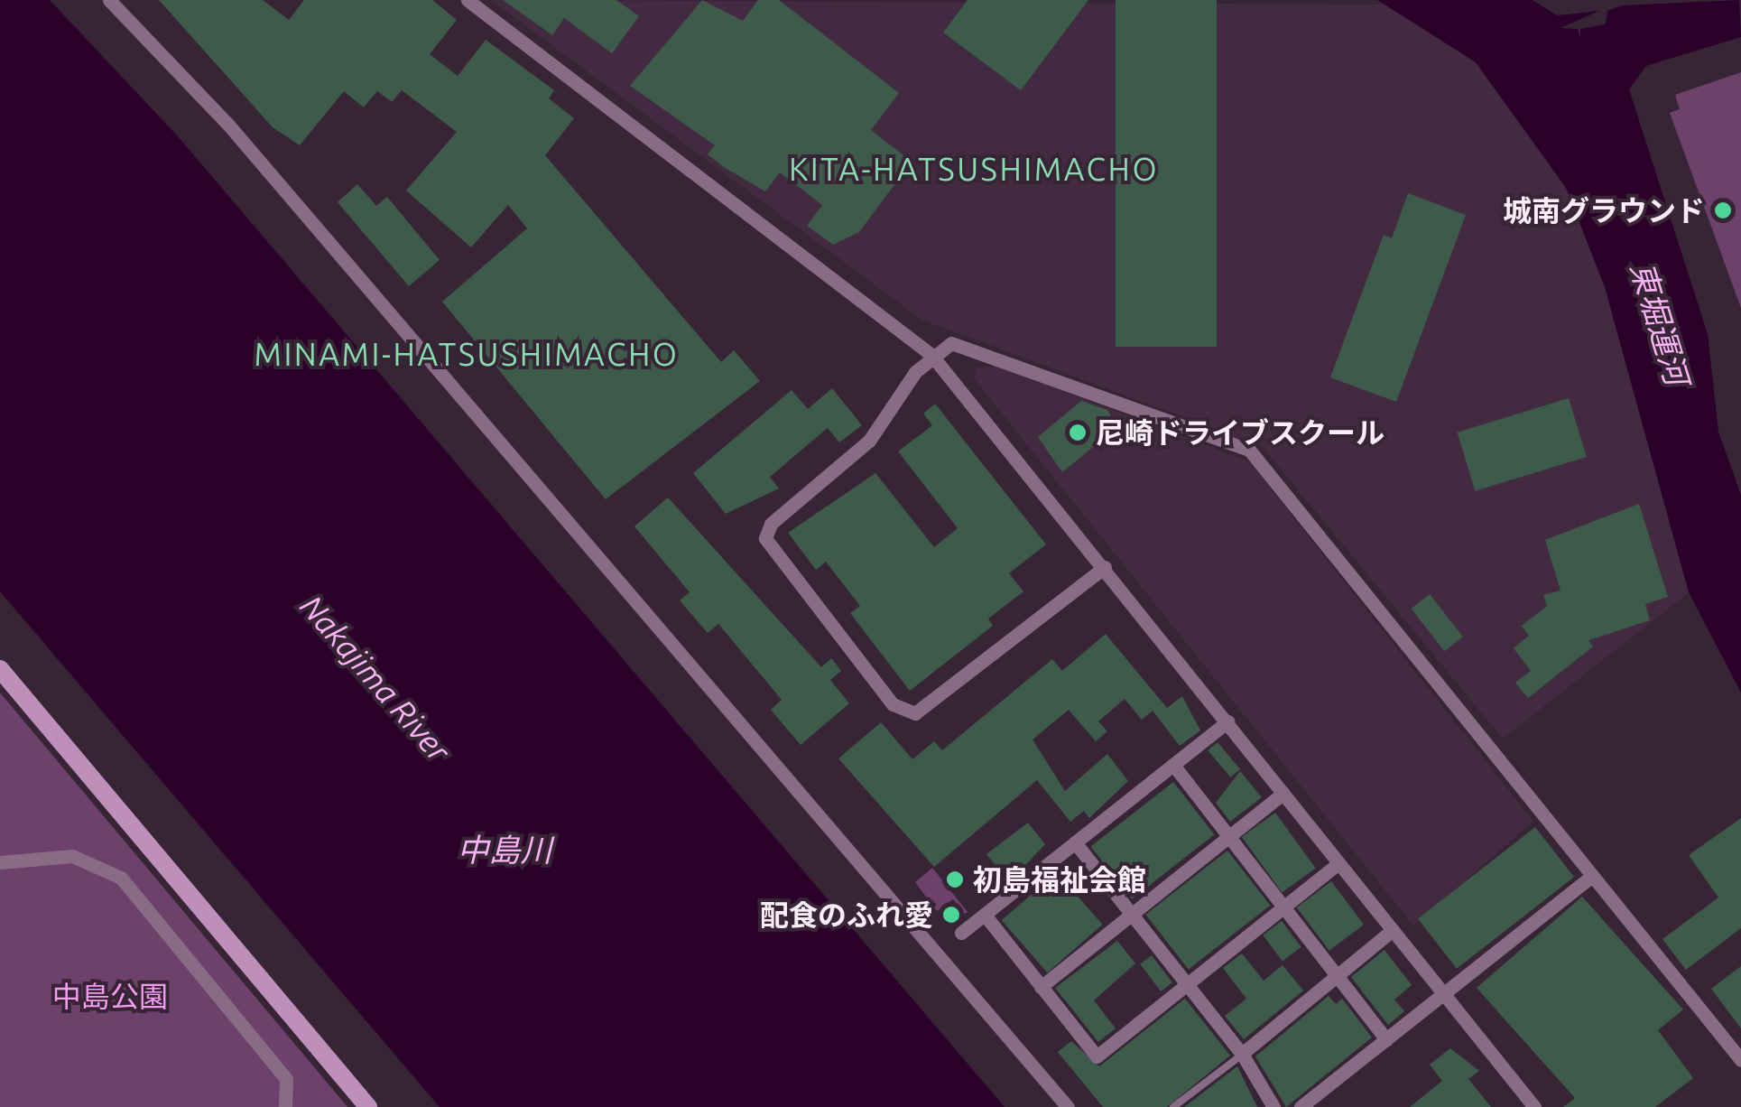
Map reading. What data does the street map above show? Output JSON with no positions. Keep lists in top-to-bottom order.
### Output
{
  "districts": ["KITA-HATSUSHIMACHO", "MINAMI-HATSUSHIMACHO"],
  "water": ["東堀運河", "Nakajima River", "中島川"],
  "parks": ["中島公園"],
  "places": [
    "城南グラウンド",
    "尼崎ドライブスクール",
    "初島福祉会館",
    "配食のふれ愛"
  ]
}
